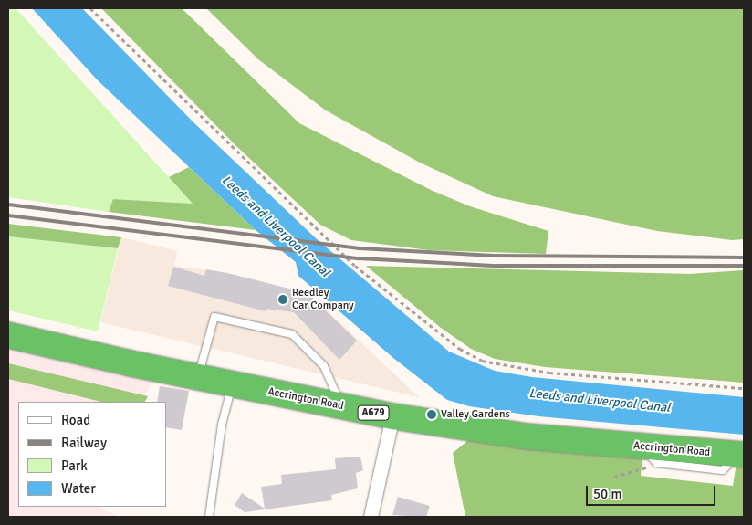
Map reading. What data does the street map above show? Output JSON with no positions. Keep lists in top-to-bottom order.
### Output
{
  "streets": {
    "highway": ["Accrington Road", "A679"]
  },
  "water": ["Leeds and Liverpool Canal"],
  "places": ["Reedley Car Company", "Valley Gardens"],
  "legend": [
    "Road",
    "Railway",
    "Park",
    "Water"
  ],
  "scale_bar": "50 m"
}
